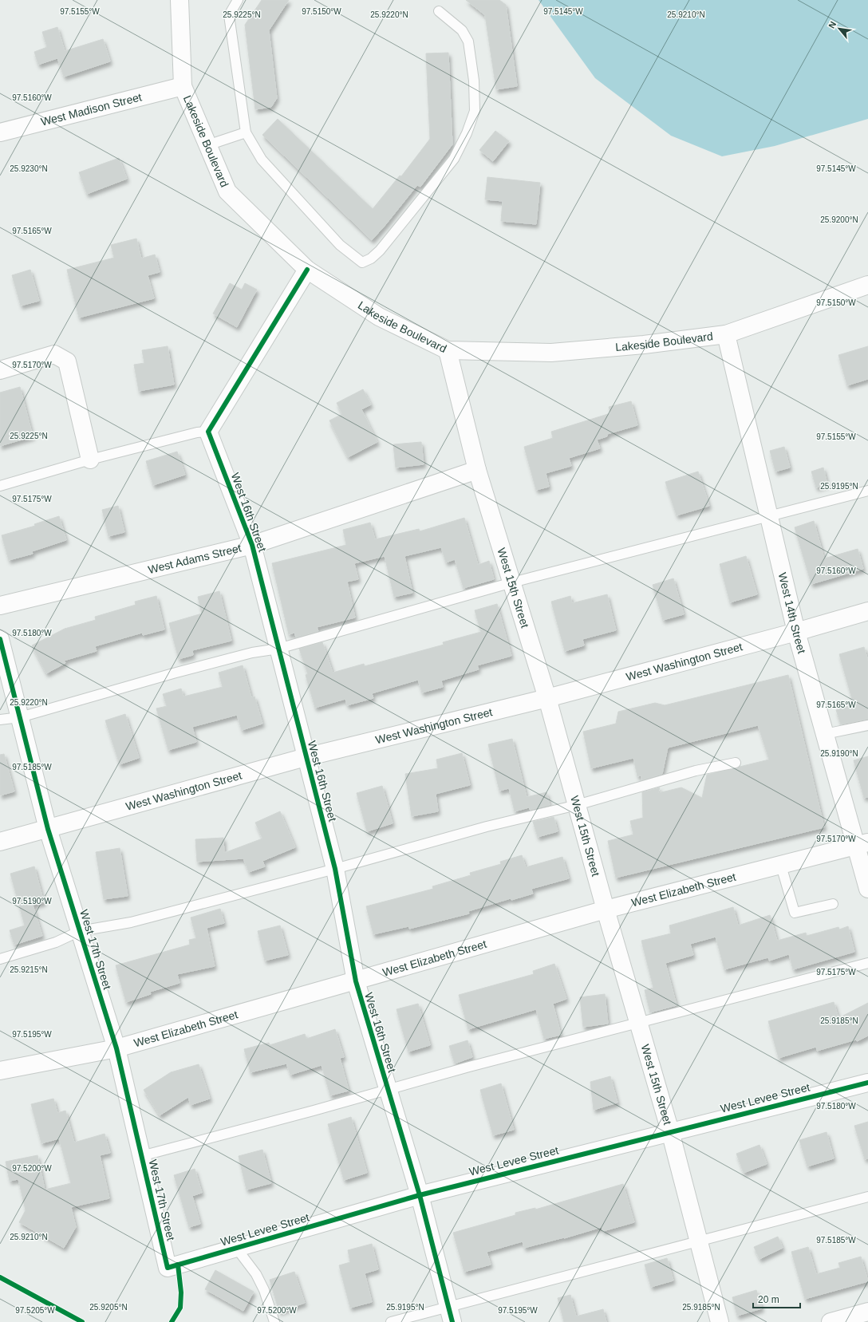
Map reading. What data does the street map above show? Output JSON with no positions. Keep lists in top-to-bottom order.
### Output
{
  "streets": {
    "street": [
      "West Madison Street",
      "Lakeside Boulevard",
      "West 16th Street",
      "West Adams Street",
      "West 15th Street",
      "West 14th Street",
      "West Washington Street",
      "West Elizabeth Street",
      "West 17th Street",
      "West Levee Street"
    ]
  },
  "crossings": [
    ["West Madison Street", "Lakeside Boulevard"],
    ["Lakeside Boulevard", "West 15th Street"],
    ["Lakeside Boulevard", "West 14th Street"],
    ["West 16th Street", "West Adams Street"],
    ["West 16th Street", "West Washington Street"],
    ["West 16th Street", "West Elizabeth Street"],
    ["West 16th Street", "West Levee Street"],
    ["West Adams Street", "West 15th Street"],
    ["West 15th Street", "West Washington Street"],
    ["West 15th Street", "West Elizabeth Street"],
    ["West 15th Street", "West Levee Street"],
    ["West 14th Street", "West Washington Street"],
    ["West 14th Street", "West Elizabeth Street"],
    ["West Washington Street", "West 17th Street"],
    ["West Elizabeth Street", "West 17th Street"],
    ["West 17th Street", "West Levee Street"]
  ],
  "scale_bar": "20 m",
  "north": "top left",
  "coordinates": [
    "97.5155°W",
    "97.5145°W",
    "97.5150°W",
    "25.9225°N",
    "25.9220°N",
    "25.9210°N",
    "97.5160°W",
    "25.9230°N",
    "25.9200°N",
    "97.5165°W",
    "97.5170°W",
    "25.9195°N",
    "97.5175°W",
    "97.5180°W",
    "25.9190°N",
    "97.5185°W",
    "97.5190°W",
    "25.9215°N",
    "25.9185°N",
    "97.5195°W",
    "97.5200°W",
    "25.9205°N",
    "97.5205°W"
  ]
}
